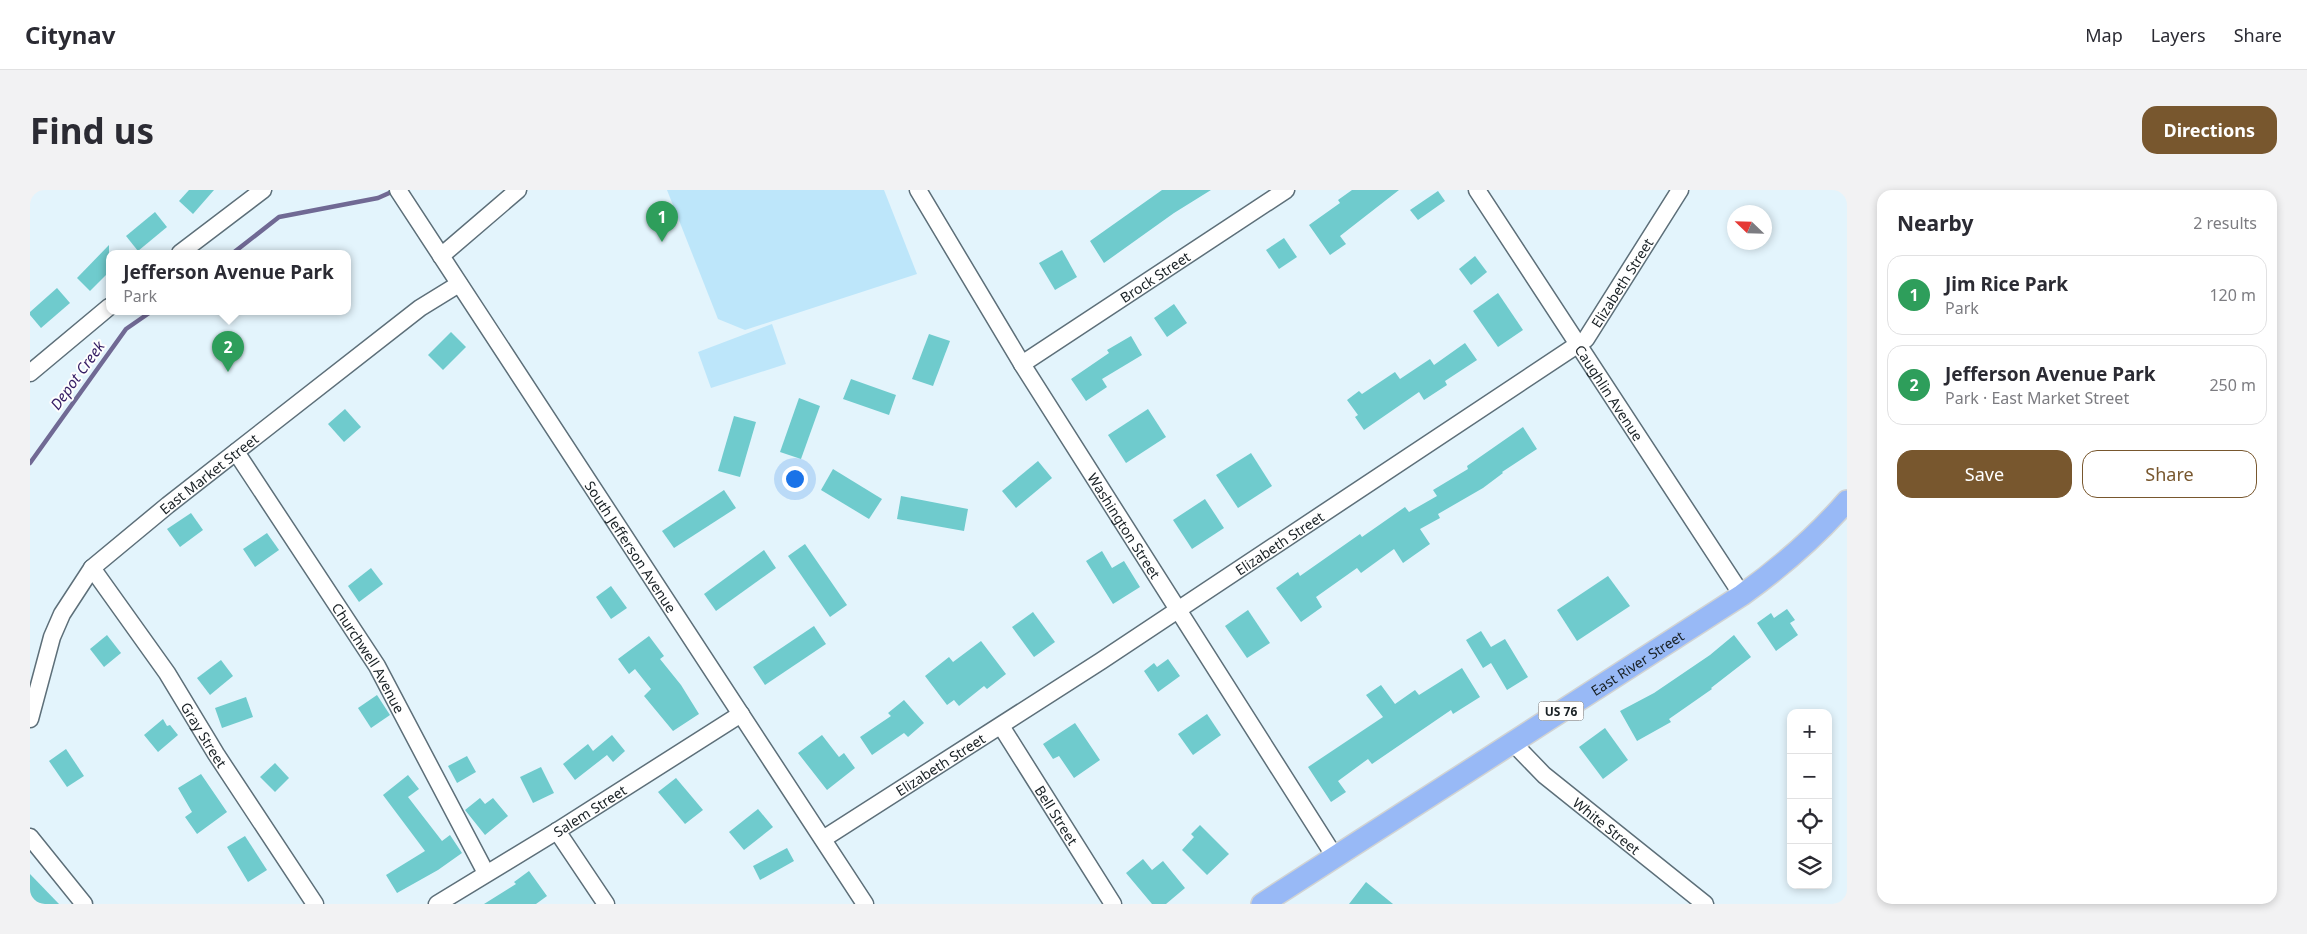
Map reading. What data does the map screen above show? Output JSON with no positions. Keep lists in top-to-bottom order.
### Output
{
  "streets": {
    "main road": ["East River Street", "US 76"],
    "street": [
      "Brock Street",
      "Elizabeth Street",
      "Caughlin Avenue",
      "East Market Street",
      "Washington Street",
      "South Jefferson Avenue",
      "Churchwell Avenue",
      "Gray Street",
      "Salem Street",
      "Bell Street",
      "White Street"
    ]
  },
  "crossings": [
    ["Brock Street", "Washington Street"],
    ["Elizabeth Street", "Caughlin Avenue"],
    ["Elizabeth Street", "Washington Street"],
    ["Elizabeth Street", "South Jefferson Avenue"],
    ["Elizabeth Street", "Bell Street"],
    ["Caughlin Avenue", "East River Street"],
    ["East Market Street", "South Jefferson Avenue"],
    ["East Market Street", "Churchwell Avenue"],
    ["East Market Street", "Gray Street"],
    ["Washington Street", "East River Street"],
    ["South Jefferson Avenue", "Salem Street"],
    ["Churchwell Avenue", "Salem Street"],
    ["East River Street", "White Street"]
  ],
  "water": ["Depot Creek"],
  "north": "top left",
  "page": {
    "header": "Citynav",
    "nav": ["Map", "Layers", "Share"],
    "buttons": [
      "Directions",
      ["Save", "Share"]
    ],
    "title": "Find us",
    "heading": ["Nearby", "2 results"],
    "pins": ["1", "2"],
    "popup": ["Jefferson Avenue Park", "Park"],
    "list": [
      {
        "mark": "1",
        "name": "Jim Rice Park",
        "note": "Park",
        "value": "120 m"
      },
      {
        "mark": "2",
        "name": "Jefferson Avenue Park",
        "note": "Park · East Market Street",
        "value": "250 m"
      }
    ],
    "map_buttons": ["+", "−"]
  }
}
